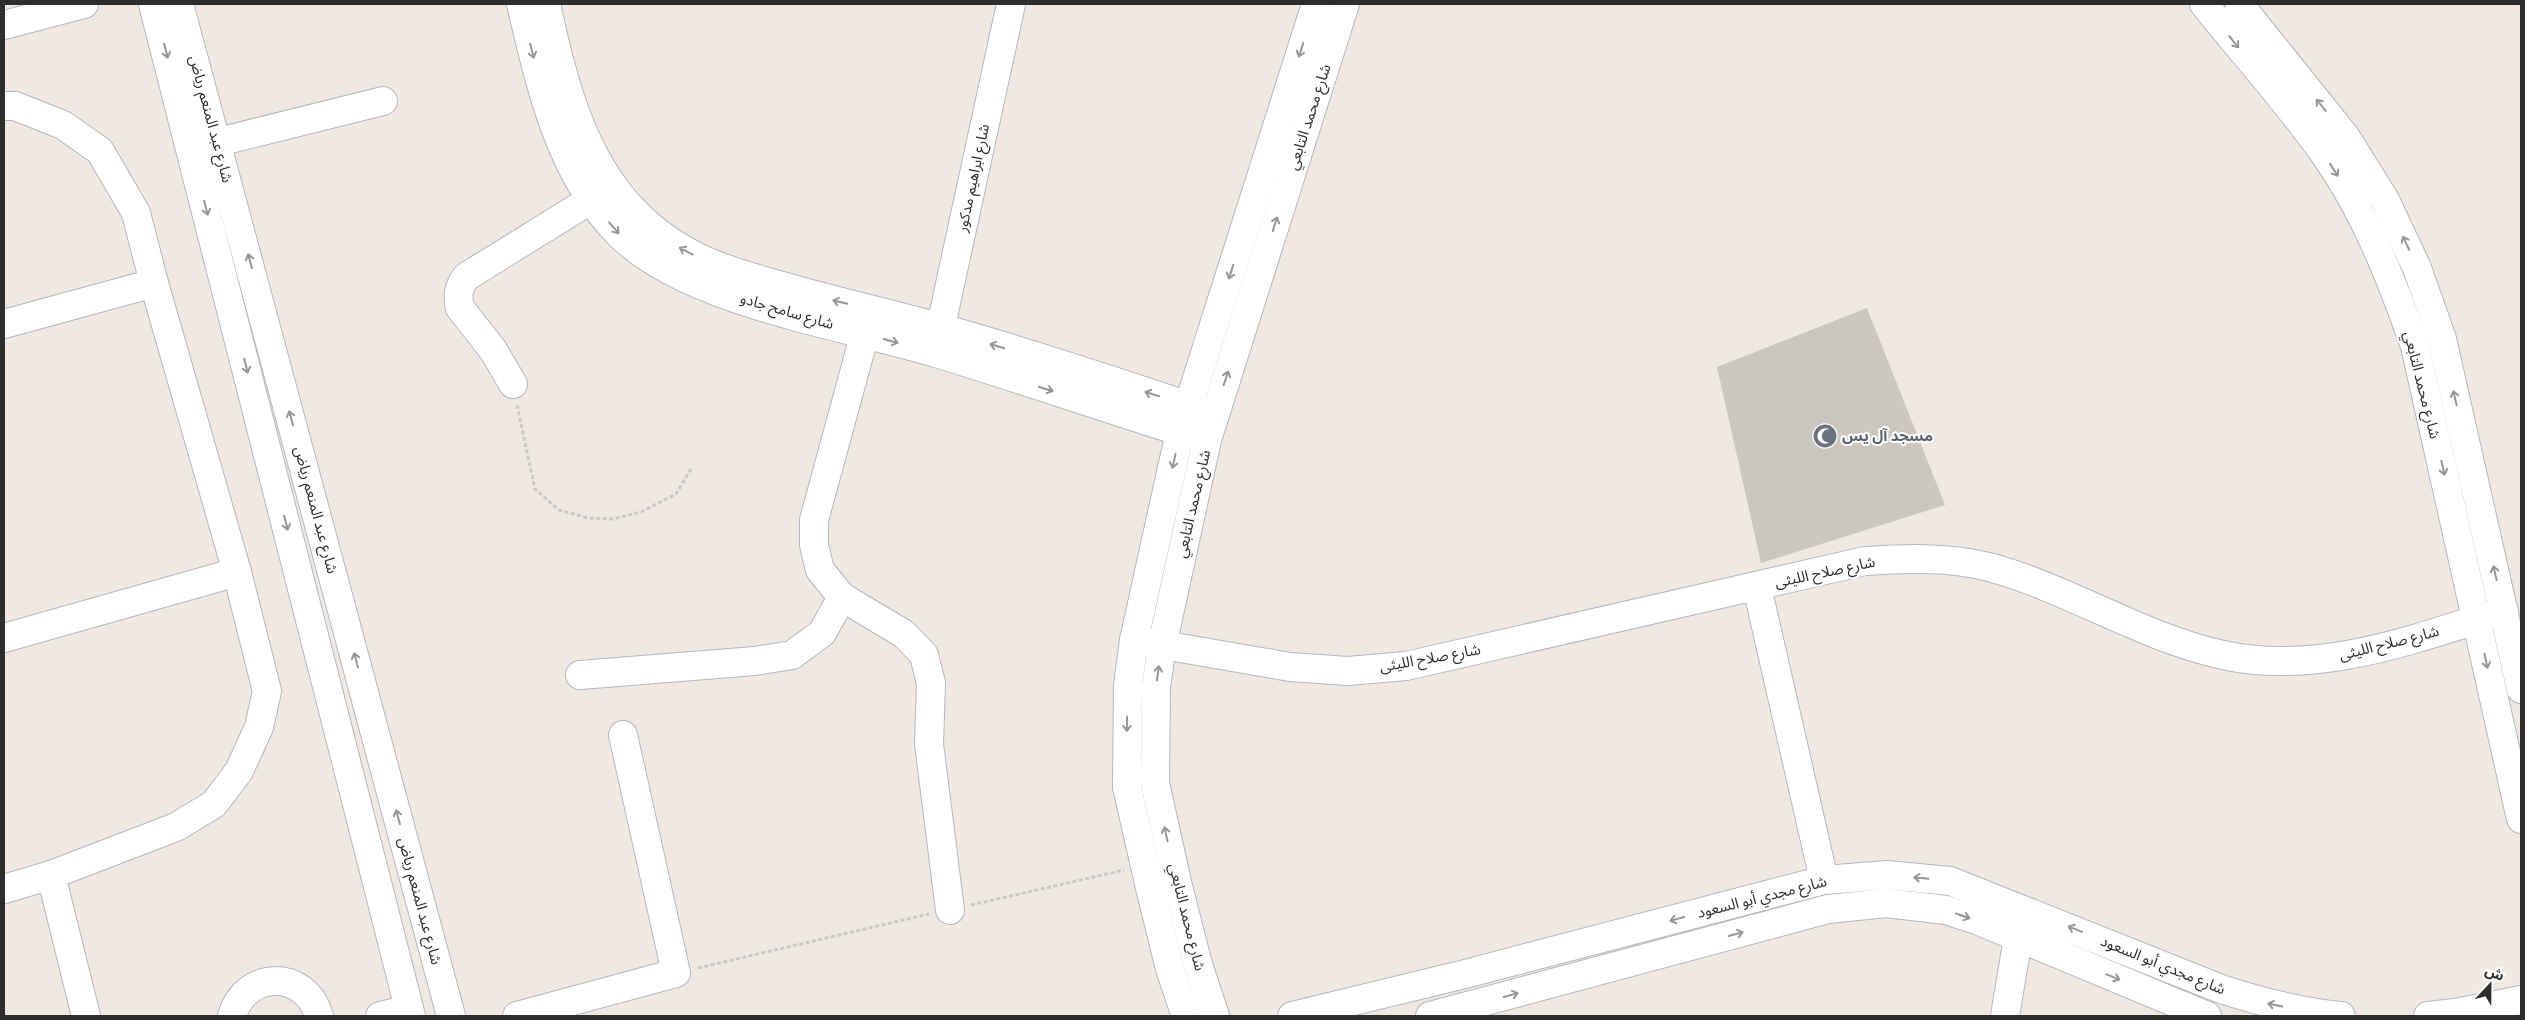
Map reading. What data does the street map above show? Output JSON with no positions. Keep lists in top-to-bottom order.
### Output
{
  "streets": {
    "street": [
      "شارع محمد التابعي",
      "شارع عبد المنعم رياض",
      "شارع ابراهيم مدكور",
      "شارع سامح جادو",
      "شارع صلاح الليثى",
      "شارع مجدي أبو السعود"
    ]
  },
  "crossings": [
    ["شارع محمد التابعي", "شارع سامح جادو"],
    ["شارع محمد التابعي", "شارع صلاح الليثى"],
    ["شارع ابراهيم مدكور", "شارع سامح جادو"]
  ],
  "places": {
    "mosque": ["مسجد آل يس"]
  },
  "north": "top"
}
